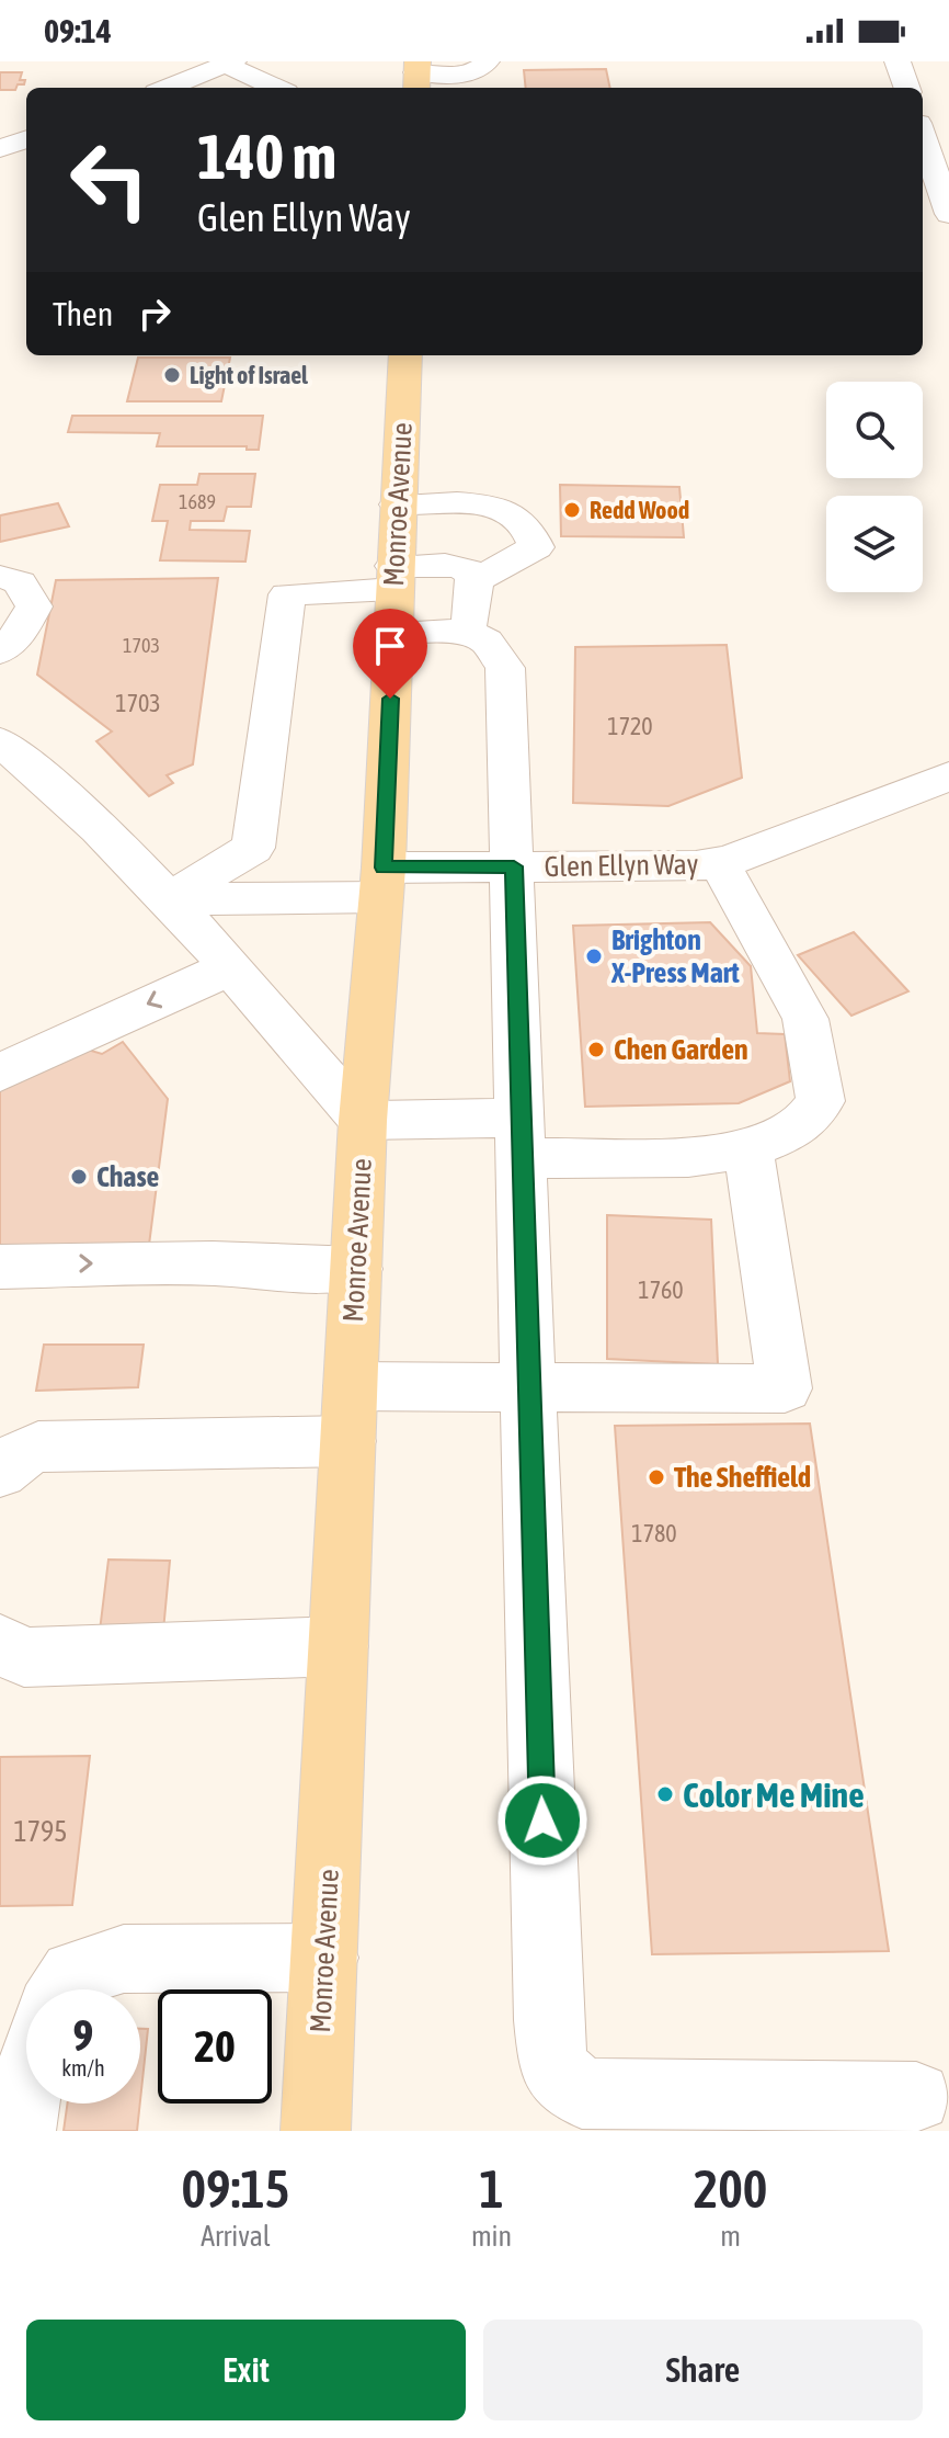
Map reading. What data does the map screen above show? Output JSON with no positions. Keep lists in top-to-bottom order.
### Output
{
  "streets": {
    "main road": ["Monroe Avenue"],
    "street": ["Glen Ellyn Way"]
  },
  "crossings": [
    ["Monroe Avenue", "Glen Ellyn Way"]
  ],
  "places": [
    "Light of Israel",
    "Redd Wood",
    "Brighton X-Press Mart",
    "Chen Garden",
    "Chase",
    "The Sheffield",
    "Color Me Mine"
  ],
  "house_numbers": [
    "1689",
    "1703",
    "1703",
    "1720",
    "1760",
    "1780",
    "1795"
  ],
  "page": {
    "status": "09:14",
    "turn": ["140 m", "Glen Ellyn Way"],
    "then": "Then",
    "speed": "9 km/h",
    "limit": "20",
    "eta": [
      "09:15",
      "Arrival",
      "1",
      "min",
      "200",
      "m"
    ],
    "buttons": ["Exit", "Share"]
  }
}
